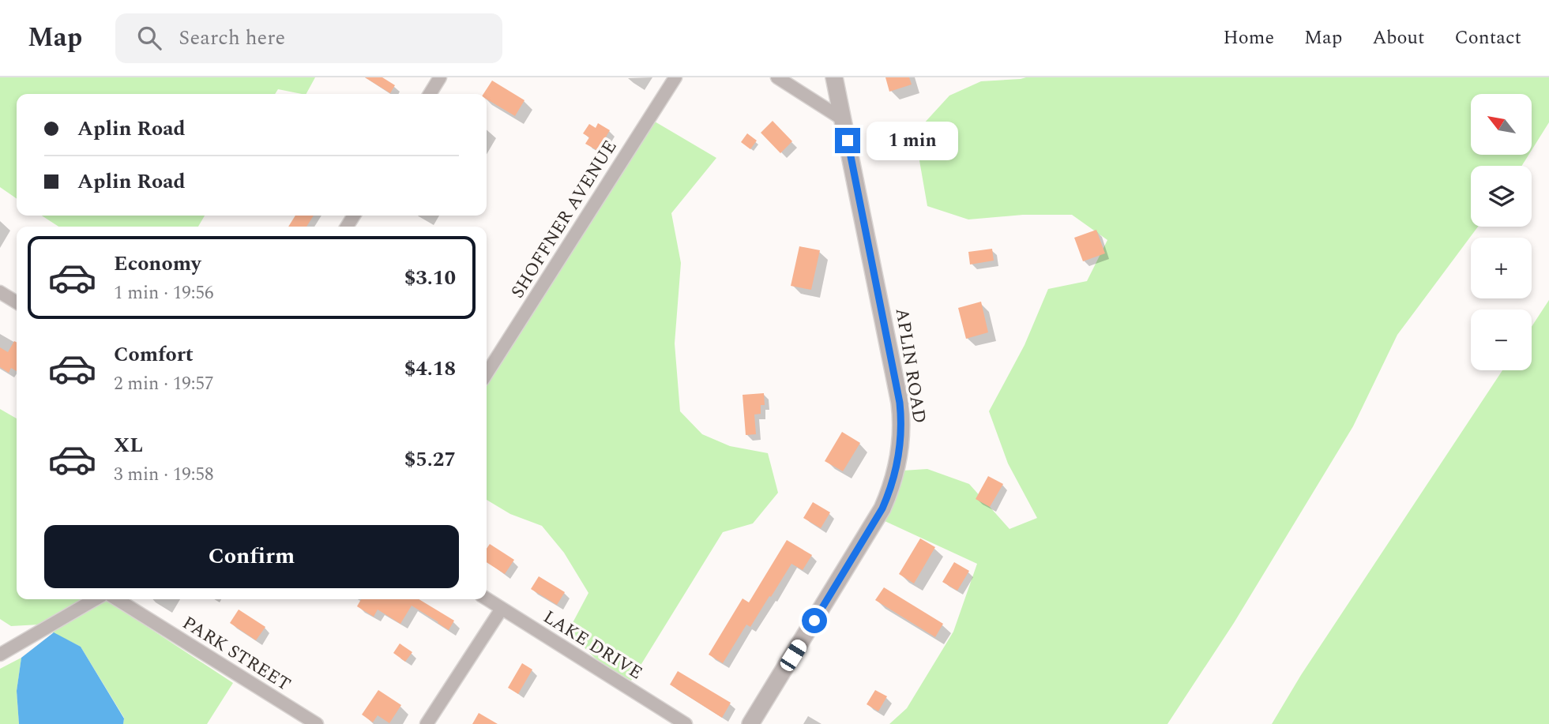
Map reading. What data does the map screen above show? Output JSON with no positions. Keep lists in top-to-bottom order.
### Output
{
  "streets": {
    "street": [
      "SHOFFNER AVENUE",
      "APLIN ROAD",
      "LAKE DRIVE",
      "PARK STREET"
    ]
  },
  "north": "top left",
  "page": {
    "header": "Map",
    "search": "Search here",
    "nav": [
      "Home",
      "Map",
      "About",
      "Contact"
    ],
    "map_buttons": ["+", "−"],
    "banner": ["Aplin Road", "Aplin Road"],
    "bubble": "1 min",
    "list": [
      {
        "name": "Economy",
        "note": "1 min · 19:56",
        "value": "$3.10"
      },
      {
        "name": "Comfort",
        "note": "2 min · 19:57",
        "value": "$4.18"
      },
      {
        "name": "XL",
        "note": "3 min · 19:58",
        "value": "$5.27"
      }
    ],
    "buttons": "Confirm"
  }
}
